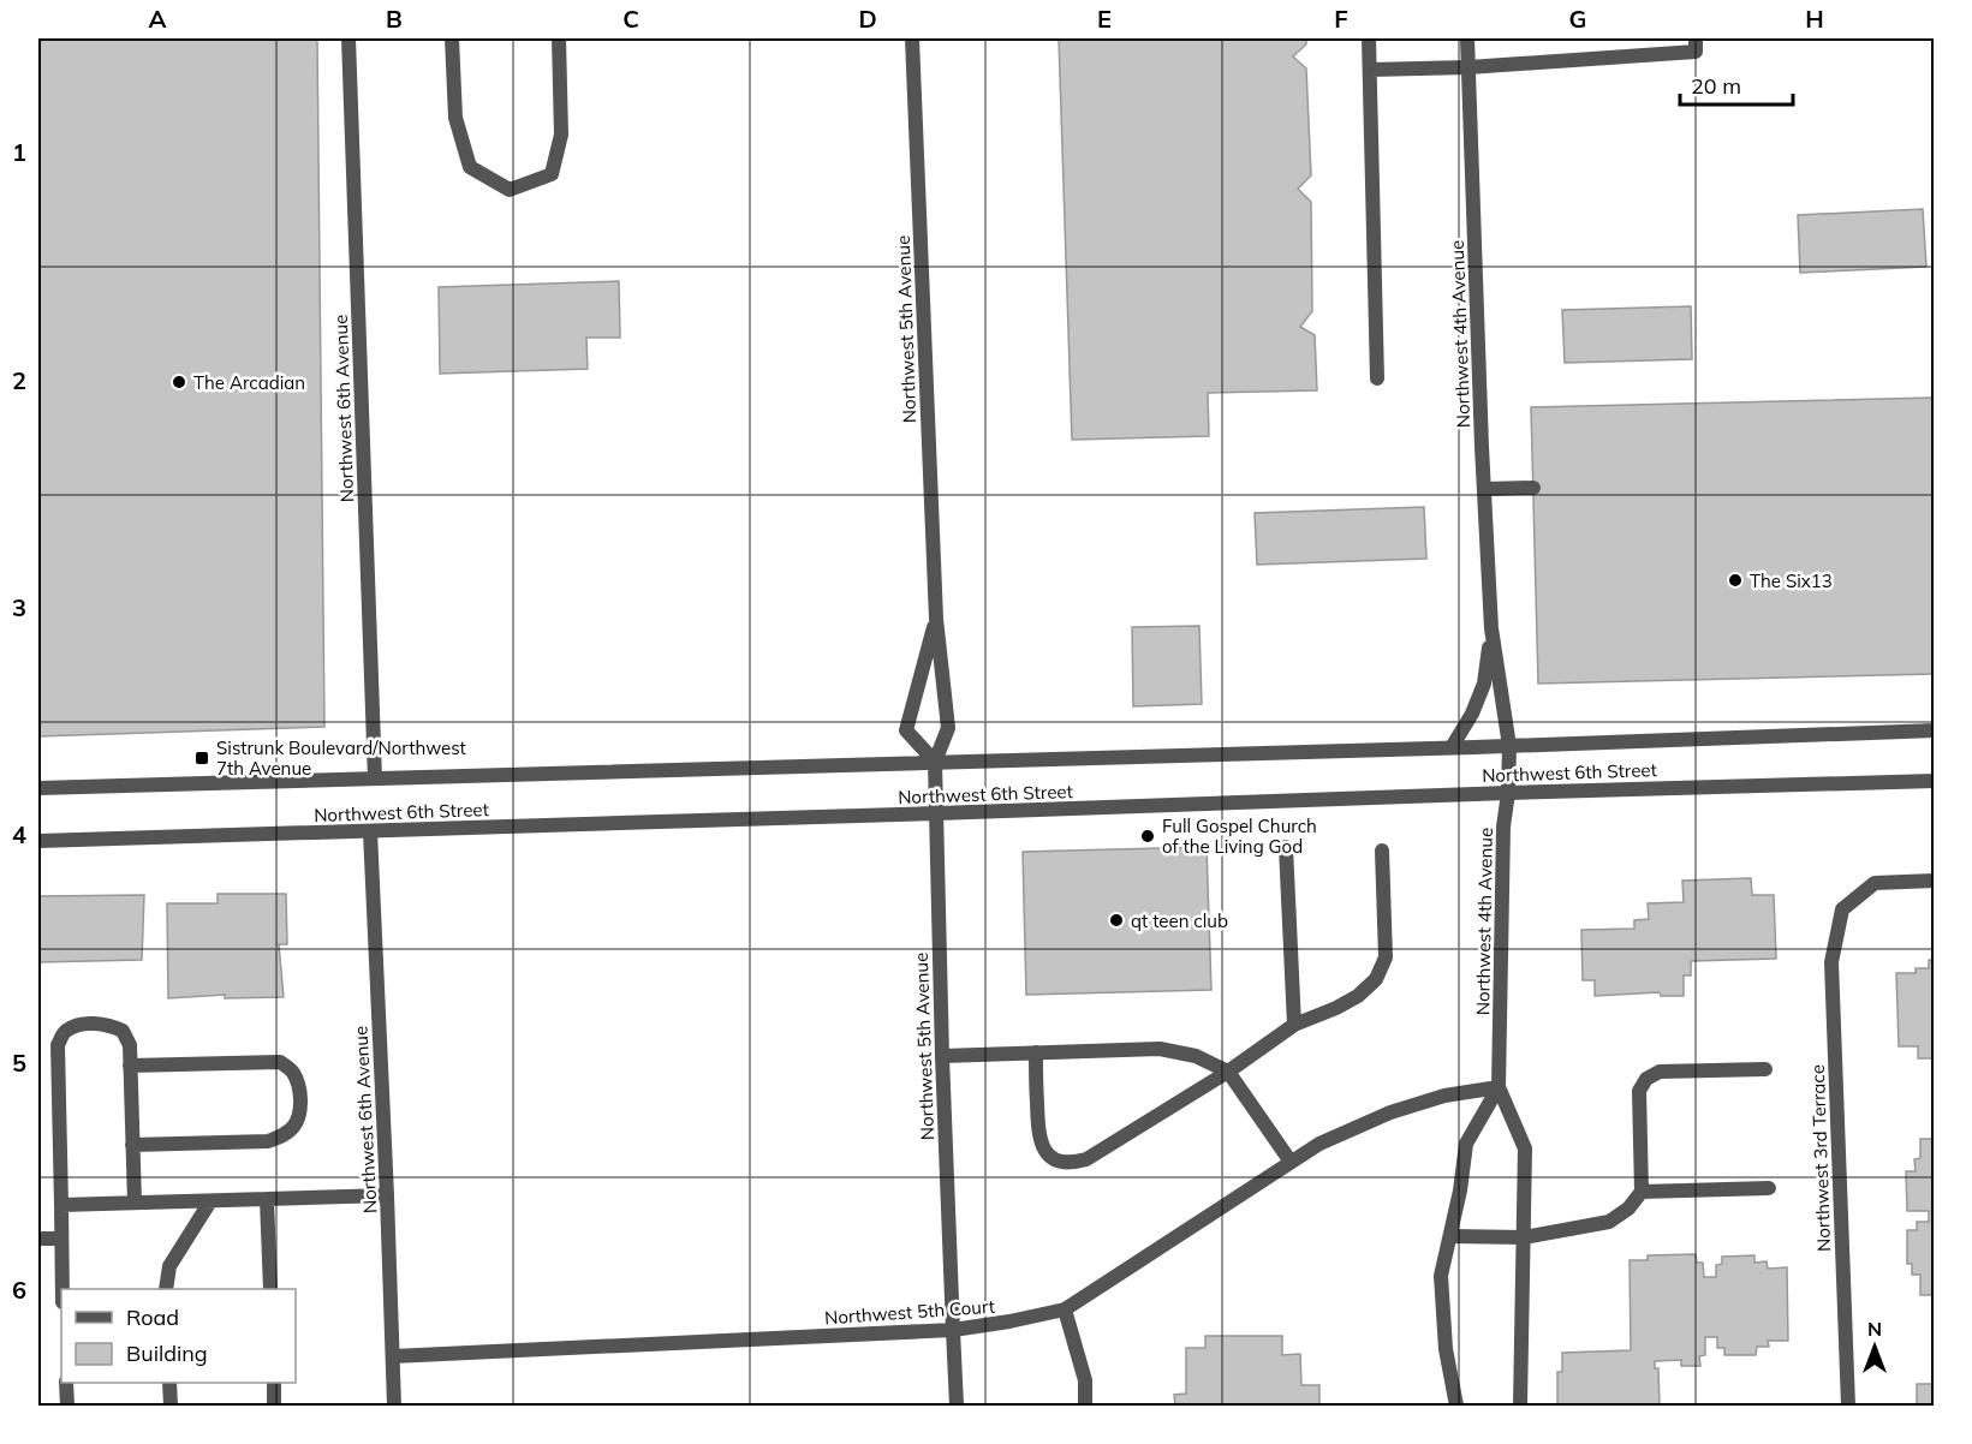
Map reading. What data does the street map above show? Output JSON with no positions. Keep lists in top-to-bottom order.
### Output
{
  "streets": {
    "street": [
      "Northwest 5th Avenue",
      "Northwest 4th Avenue",
      "Northwest 6th Avenue",
      "Northwest 6th Street",
      "Northwest 3rd Terrace",
      "Northwest 5th Court"
    ]
  },
  "crossings": [
    ["Northwest 5th Avenue", "Northwest 6th Street"],
    ["Northwest 5th Avenue", "Northwest 5th Court"],
    ["Northwest 4th Avenue", "Northwest 6th Street"],
    ["Northwest 4th Avenue", "Northwest 5th Court"],
    ["Northwest 6th Avenue", "Northwest 6th Street"],
    ["Northwest 6th Avenue", "Northwest 5th Court"]
  ],
  "places": {
    "other": [
      "The Arcadian",
      "The Six13",
      "Full Gospel Church of the Living God",
      "qt teen club"
    ],
    "transit": ["Sistrunk Boulevard/Northwest 7th Avenue"]
  },
  "legend": ["Road", "Building"],
  "scale_bar": "20 m",
  "north": "top",
  "grid": {
    "columns": [
      "A",
      "B",
      "C",
      "D",
      "E",
      "F",
      "G",
      "H"
    ],
    "rows": [
      "1",
      "2",
      "3",
      "4",
      "5",
      "6"
    ]
  }
}
